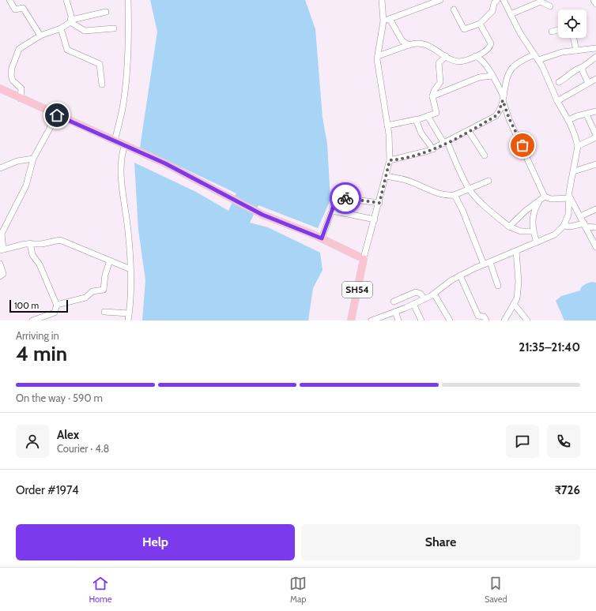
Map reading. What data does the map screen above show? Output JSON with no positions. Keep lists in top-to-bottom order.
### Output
{
  "streets": {
    "main road": ["SH54"]
  },
  "scale_bar": "100 m",
  "page": {
    "scale": "100 m",
    "heading": ["4 min", "Arriving in", "21:35–21:40"],
    "panel": [
      "Alex",
      "Courier · 4.8",
      "Order #1974",
      "₹726"
    ],
    "bar": "On the way · 590 m",
    "buttons": ["Help", "Share"],
    "tabs": ["Home", "Map", "Saved"]
  }
}
